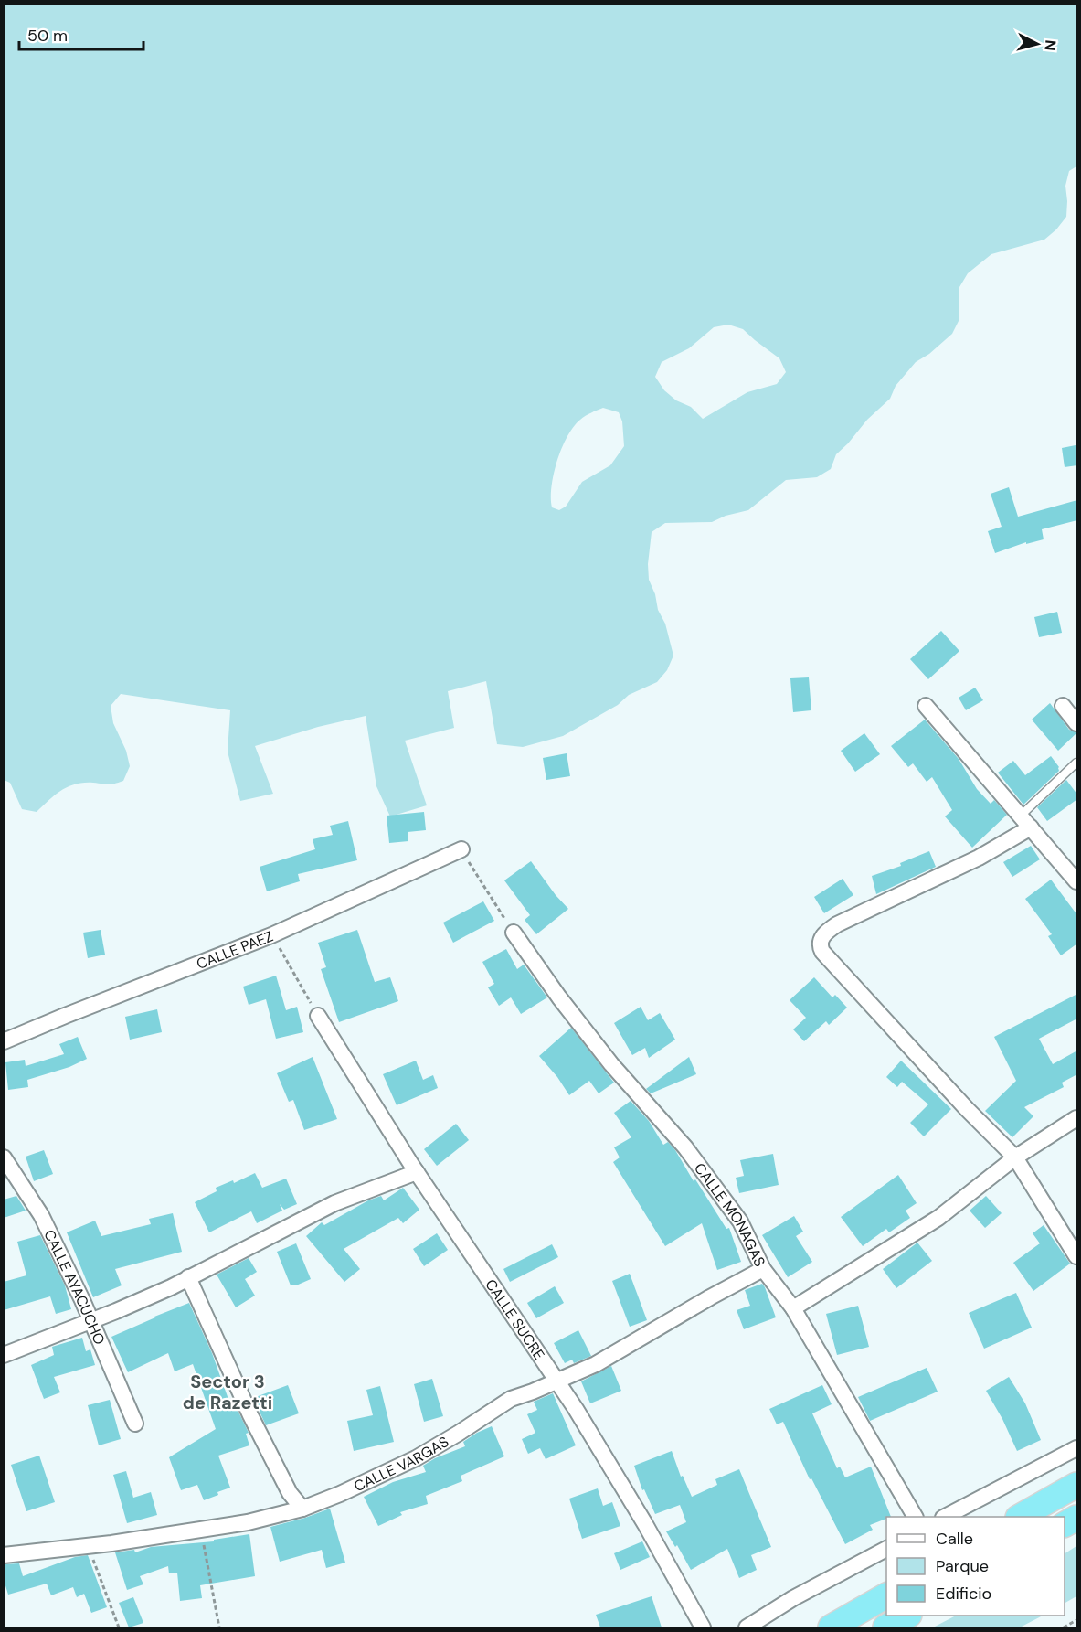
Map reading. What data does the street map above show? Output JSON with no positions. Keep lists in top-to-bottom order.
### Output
{
  "streets": {
    "street": [
      "CALLE PAEZ",
      "CALLE MONAGAS",
      "CALLE AYACUCHO",
      "CALLE SUCRE",
      "CALLE VARGAS"
    ]
  },
  "crossings": [
    ["CALLE MONAGAS", "CALLE VARGAS"],
    ["CALLE SUCRE", "CALLE VARGAS"]
  ],
  "districts": ["Sector 3 de Razetti"],
  "legend": ["Calle", "Parque", "Edificio"],
  "scale_bar": "50 m",
  "north": "right"
}
